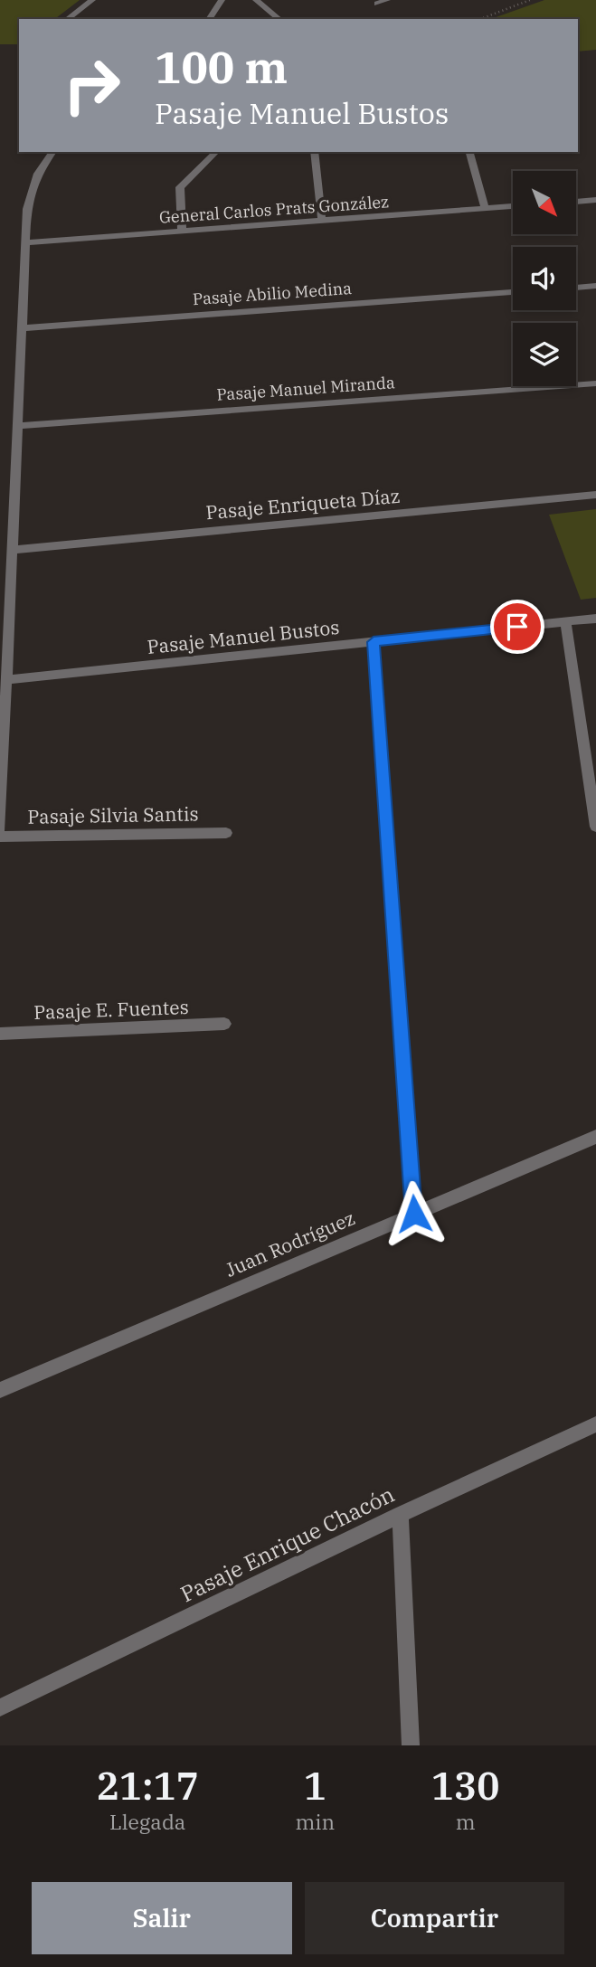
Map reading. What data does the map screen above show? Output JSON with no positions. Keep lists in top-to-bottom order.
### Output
{
  "streets": {
    "street": [
      "General Carlos Prats González",
      "Pasaje Abilio Medina",
      "Pasaje Manuel Miranda",
      "Pasaje Enriqueta Díaz",
      "Pasaje Manuel Bustos",
      "Pasaje Silvia Santis",
      "Pasaje E. Fuentes",
      "Juan Rodríguez",
      "Pasaje Enrique Chacón"
    ]
  },
  "north": "bottom right",
  "page": {
    "turn": ["100 m", "Pasaje Manuel Bustos"],
    "eta": [
      "21:17",
      "Llegada",
      "1",
      "min",
      "130",
      "m"
    ],
    "buttons": ["Salir", "Compartir"]
  }
}
